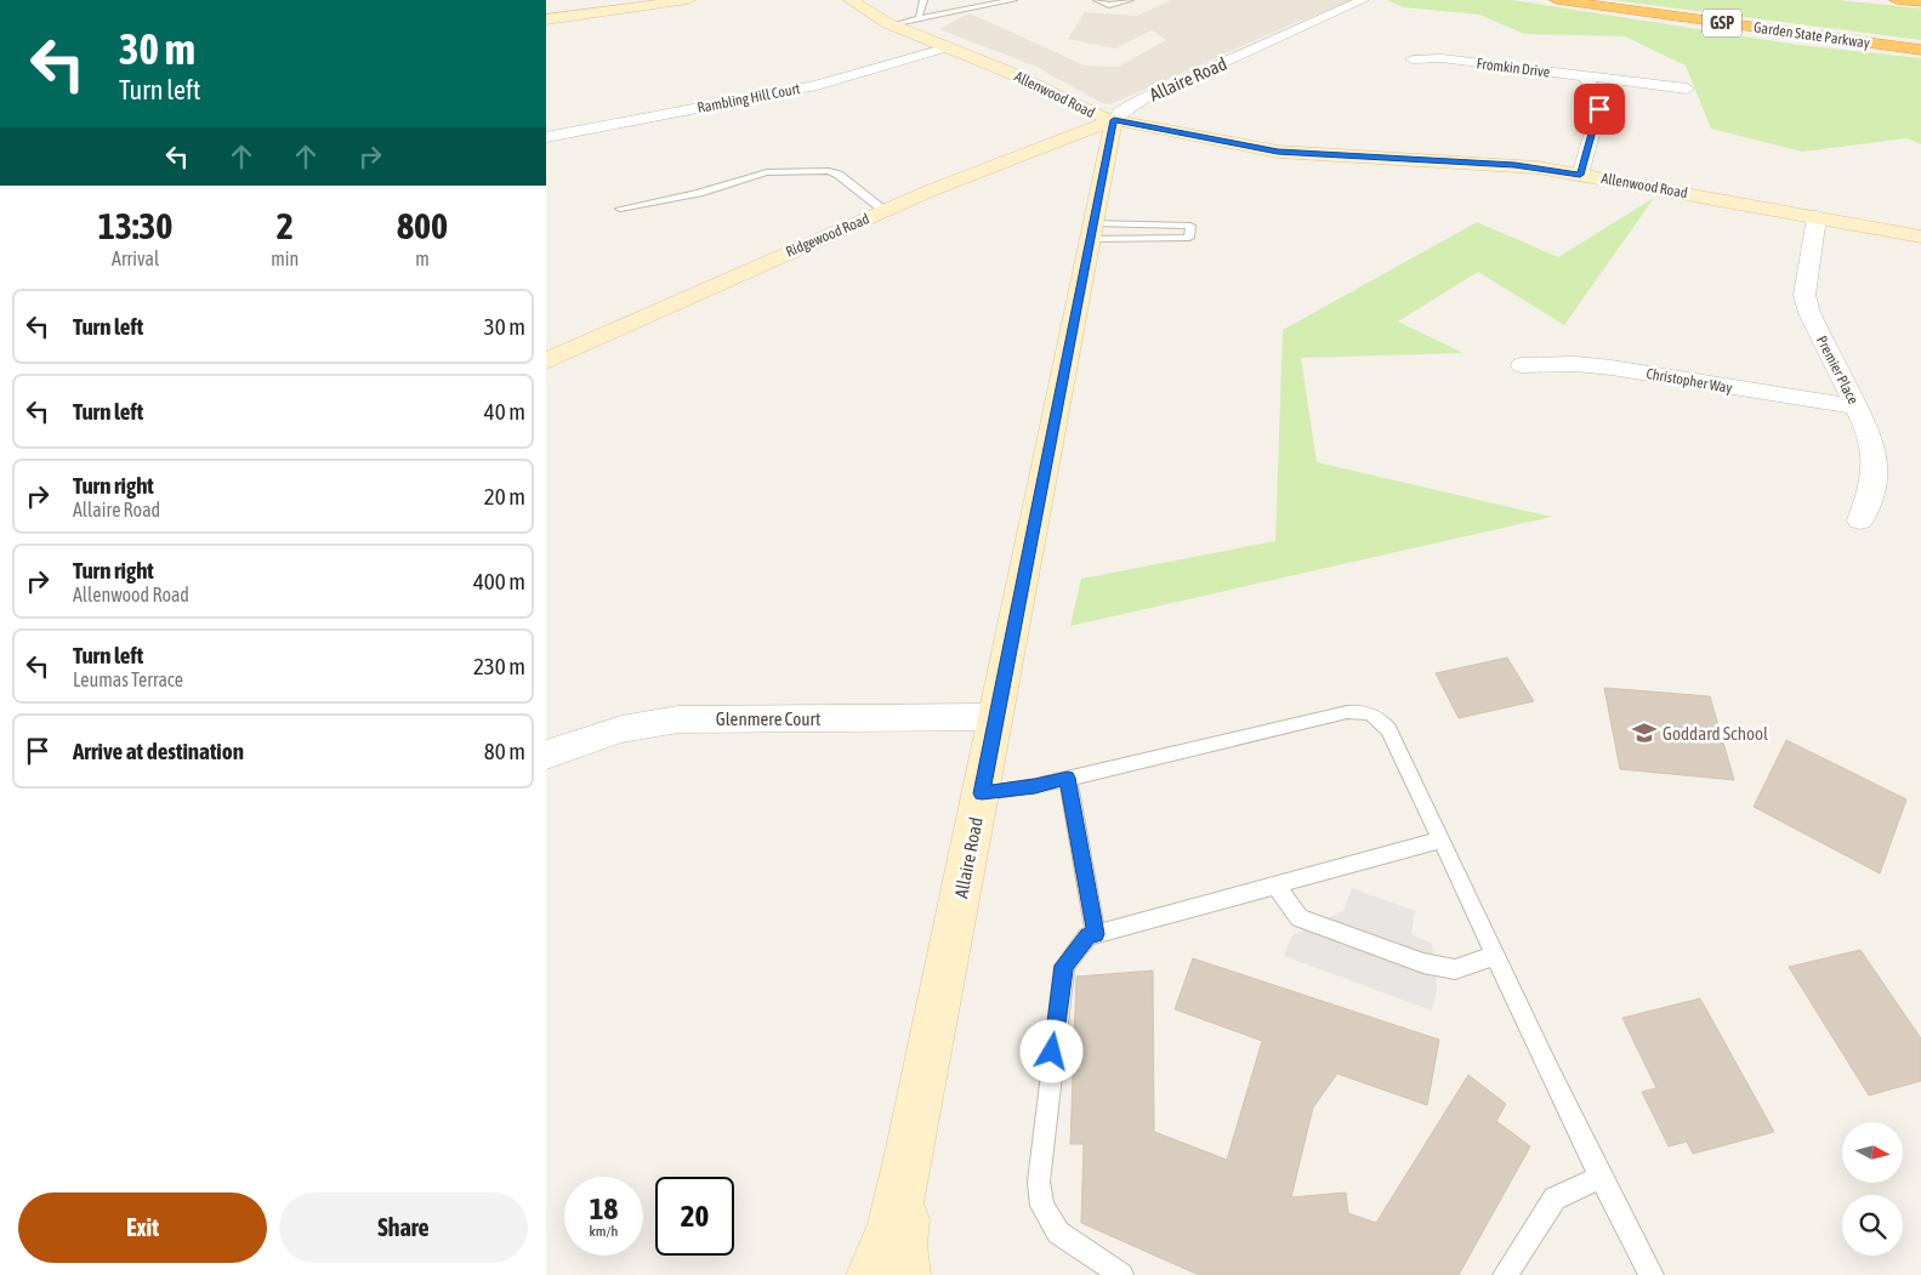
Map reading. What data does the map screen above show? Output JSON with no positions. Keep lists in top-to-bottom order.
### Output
{
  "streets": {
    "highway": ["GSP", "Garden State Parkway"],
    "main road": ["Allaire Road", "Allenwood Road", "Ridgewood Road"],
    "street": [
      "Fromkin Drive",
      "Rambling Hill Court",
      "Premier Place",
      "Christopher Way",
      "Glenmere Court"
    ]
  },
  "crossings": [
    ["Allaire Road", "Allenwood Road"],
    ["Allaire Road", "Ridgewood Road"],
    ["Allaire Road", "Glenmere Court"],
    ["Allenwood Road", "Rambling Hill Court"],
    ["Allenwood Road", "Ridgewood Road"],
    ["Allenwood Road", "Premier Place"],
    ["Premier Place", "Christopher Way"]
  ],
  "places": {
    "school or university": ["Goddard School"]
  },
  "north": "right",
  "page": {
    "turn": ["30 m", "Turn left"],
    "eta": [
      "13:30",
      "Arrival",
      "2",
      "min",
      "800",
      "m"
    ],
    "list": [
      {
        "name": "Turn left",
        "value": "30 m"
      },
      {
        "name": "Turn left",
        "value": "40 m"
      },
      {
        "name": "Turn right",
        "note": "Allaire Road",
        "value": "20 m"
      },
      {
        "name": "Turn right",
        "note": "Allenwood Road",
        "value": "400 m"
      },
      {
        "name": "Turn left",
        "note": "Leumas Terrace",
        "value": "230 m"
      },
      {
        "name": "Arrive at destination",
        "value": "80 m"
      }
    ],
    "speed": "18 km/h",
    "limit": "20",
    "buttons": ["Exit", "Share"]
  }
}
